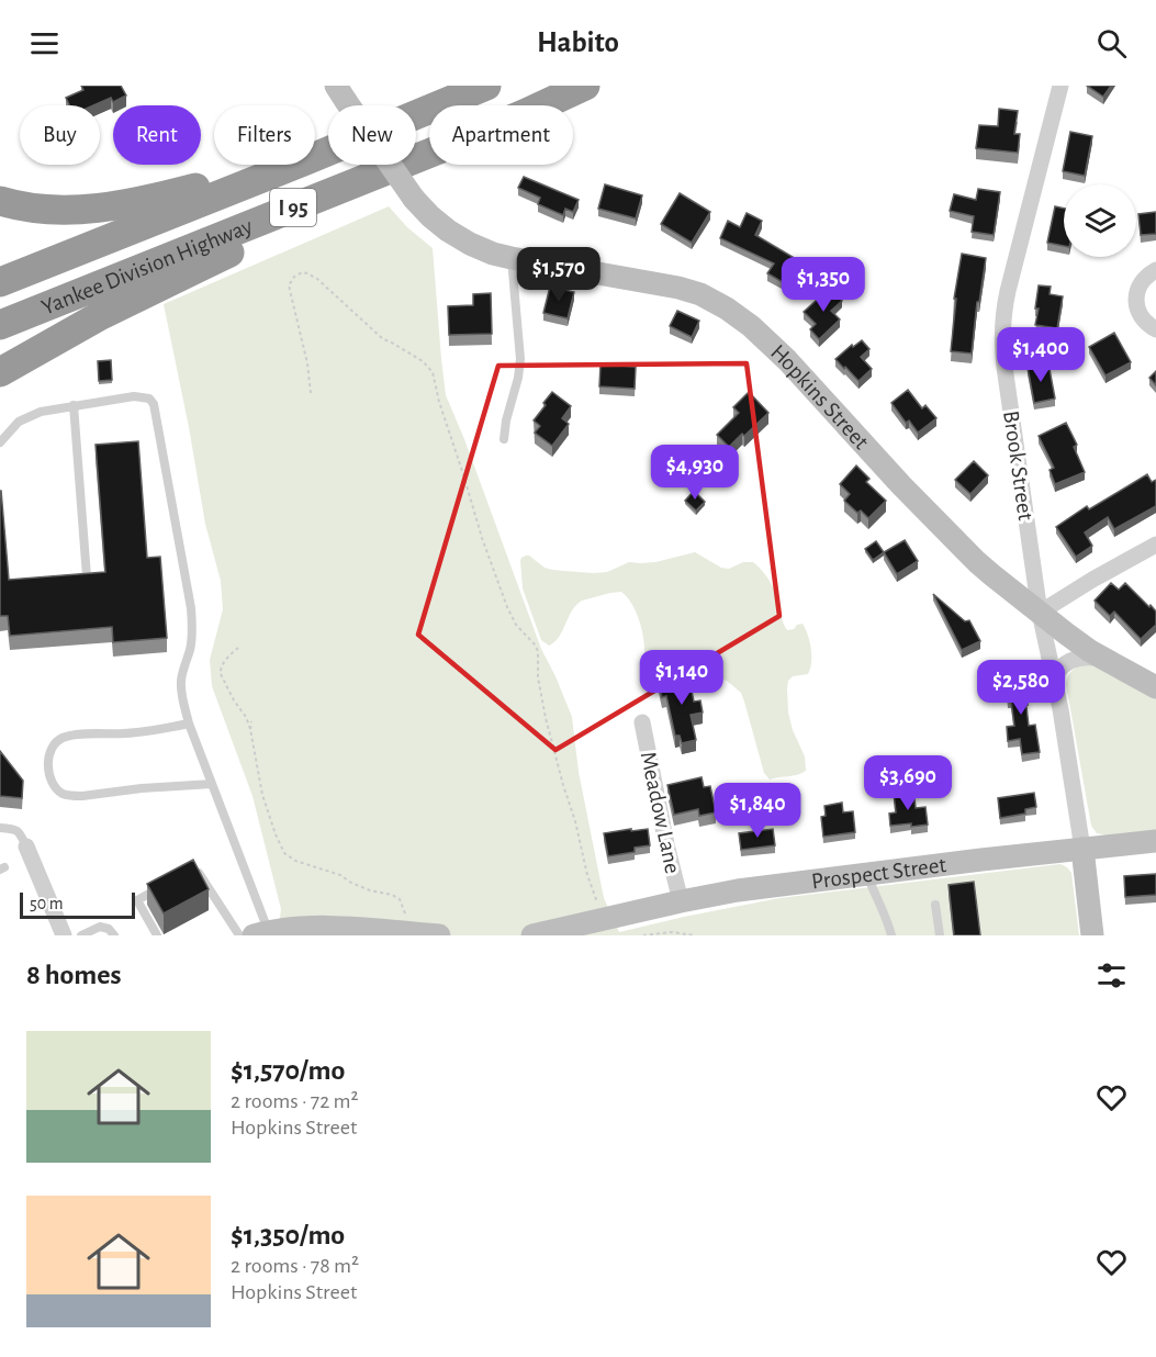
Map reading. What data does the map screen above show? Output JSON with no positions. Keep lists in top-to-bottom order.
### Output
{
  "streets": {
    "highway": ["I 95", "Yankee Division Highway"],
    "main road": ["Hopkins Street", "Prospect Street"],
    "street": ["Brook Street", "Meadow Lane"]
  },
  "crossings": [
    ["Hopkins Street", "Brook Street"],
    ["Brook Street", "Prospect Street"],
    ["Meadow Lane", "Prospect Street"]
  ],
  "scale_bar": "50 m",
  "page": {
    "header": "Habito",
    "chip": [
      "Buy",
      "Rent",
      "Filters",
      "New",
      "Apartment"
    ],
    "price": [
      "$1,570",
      "$1,350",
      "$1,400",
      "$4,930",
      "$1,140",
      "$2,580",
      "$3,690",
      "$1,840"
    ],
    "scale": "50 m",
    "heading": "8 homes",
    "list": [
      {
        "name": "$1,570/mo",
        "note": "2 rooms · 72 m² · Hopkins Street"
      },
      {
        "name": "$1,350/mo",
        "note": "2 rooms · 78 m² · Hopkins Street"
      }
    ]
  }
}
